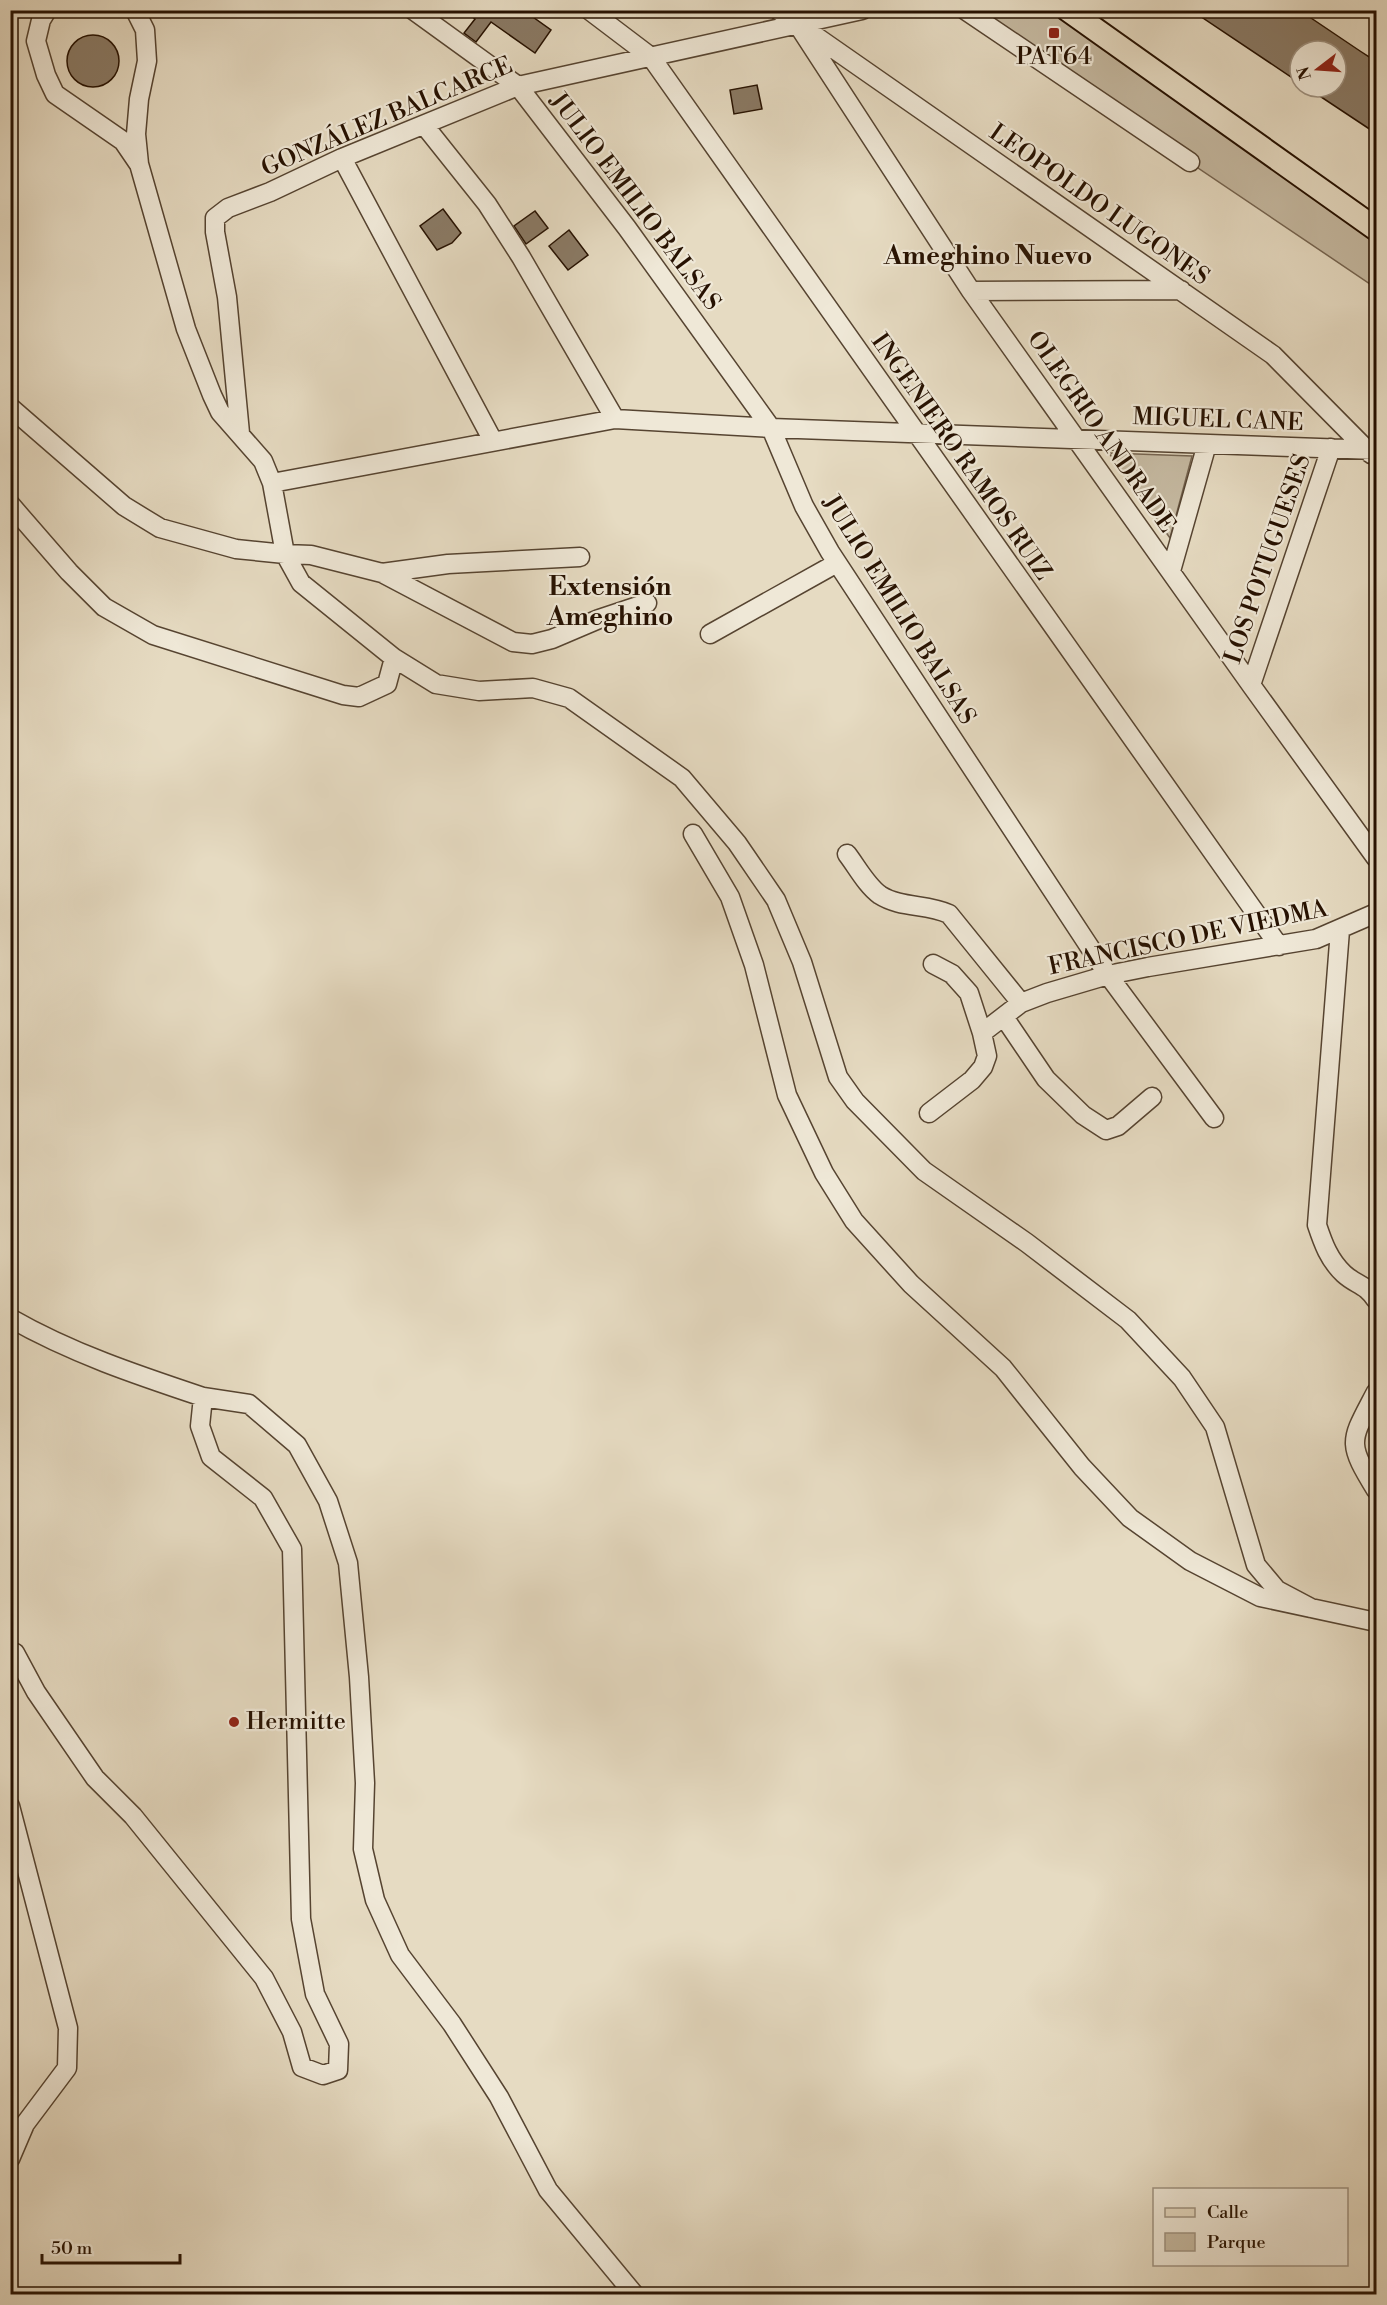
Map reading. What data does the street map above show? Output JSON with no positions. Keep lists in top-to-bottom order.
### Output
{
  "streets": {
    "street": [
      "GONZÁLEZ BALCARCE",
      "JULIO EMILIO BALSAS",
      "LEOPOLDO LUGONES",
      "MIGUEL CANE",
      "OLEGRIO ANDRADE",
      "INGENIERO RAMOS RUIZ",
      "LOS POTUGUESES",
      "FRANCISCO DE VIEDMA"
    ]
  },
  "crossings": [
    ["GONZÁLEZ BALCARCE", "JULIO EMILIO BALSAS"],
    ["GONZÁLEZ BALCARCE", "LEOPOLDO LUGONES"],
    ["GONZÁLEZ BALCARCE", "OLEGRIO ANDRADE"],
    ["GONZÁLEZ BALCARCE", "INGENIERO RAMOS RUIZ"],
    ["JULIO EMILIO BALSAS", "MIGUEL CANE"],
    ["JULIO EMILIO BALSAS", "FRANCISCO DE VIEDMA"],
    ["LEOPOLDO LUGONES", "MIGUEL CANE"],
    ["LEOPOLDO LUGONES", "OLEGRIO ANDRADE"],
    ["MIGUEL CANE", "OLEGRIO ANDRADE"],
    ["MIGUEL CANE", "INGENIERO RAMOS RUIZ"],
    ["MIGUEL CANE", "LOS POTUGUESES"],
    ["OLEGRIO ANDRADE", "LOS POTUGUESES"],
    ["INGENIERO RAMOS RUIZ", "FRANCISCO DE VIEDMA"]
  ],
  "districts": ["Ameghino Nuevo", "Extensión Ameghino"],
  "places": {
    "transit": ["PAT64"],
    "other": ["Hermitte"]
  },
  "legend": ["Calle", "Parque"],
  "scale_bar": "50 m",
  "north": "left"
}
